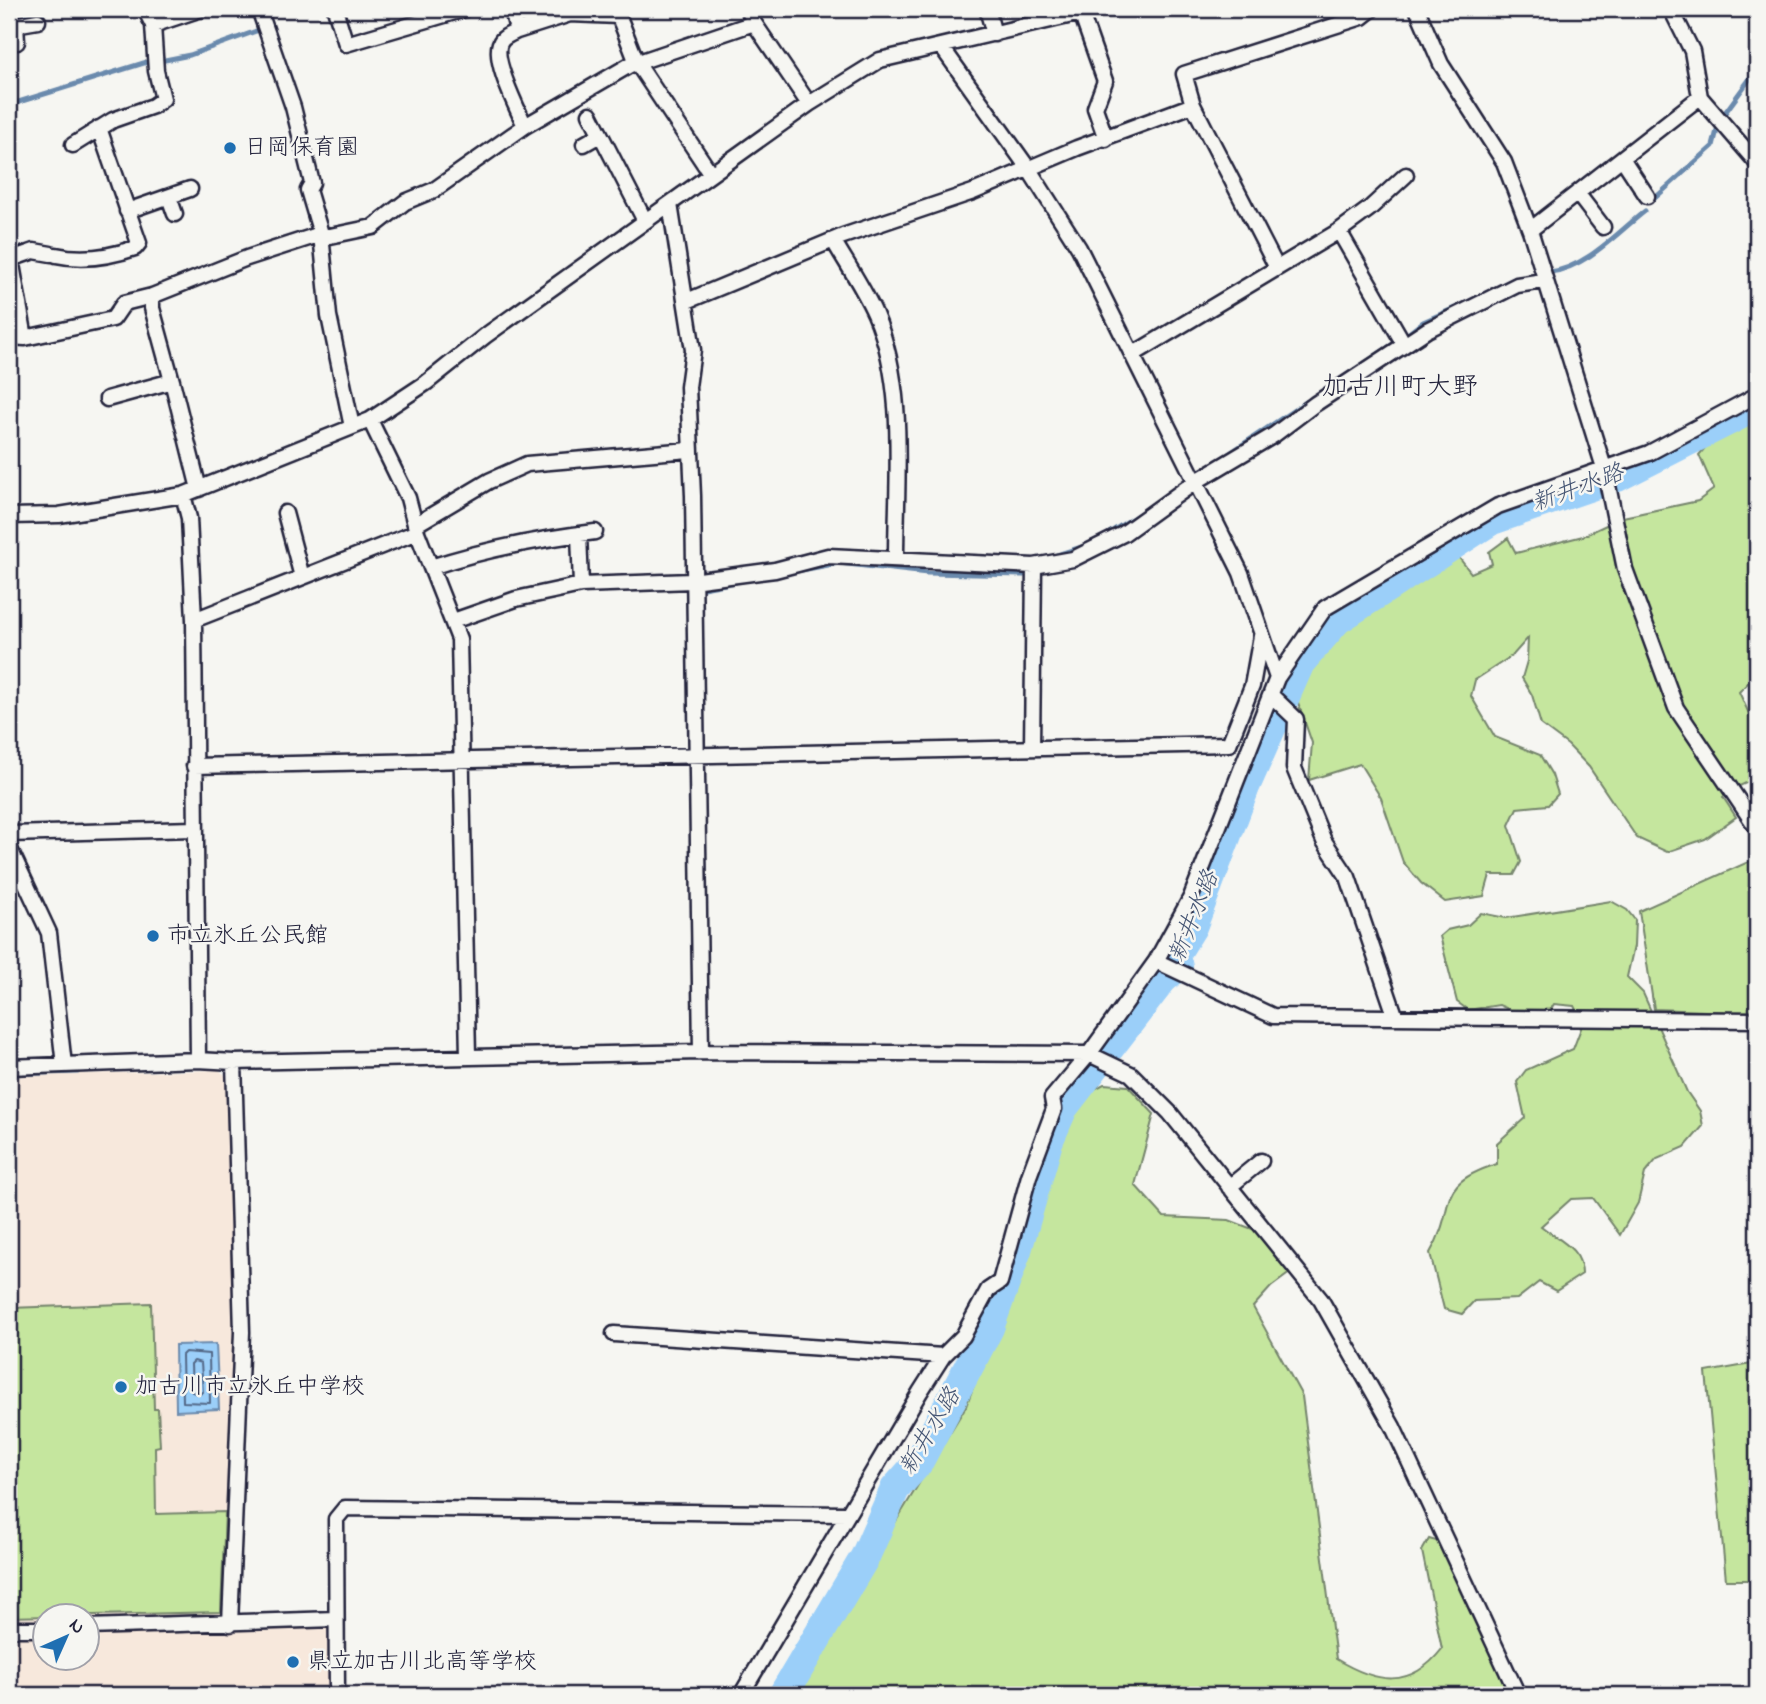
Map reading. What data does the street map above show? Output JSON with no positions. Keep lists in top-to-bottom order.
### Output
{
  "districts": ["加古川町大野"],
  "water": ["新井水路"],
  "places": [
    "日岡保育園",
    "市立氷丘公民館",
    "加古川市立氷丘中学校",
    "県立加古川北高等学校"
  ],
  "north": "top right"
}
